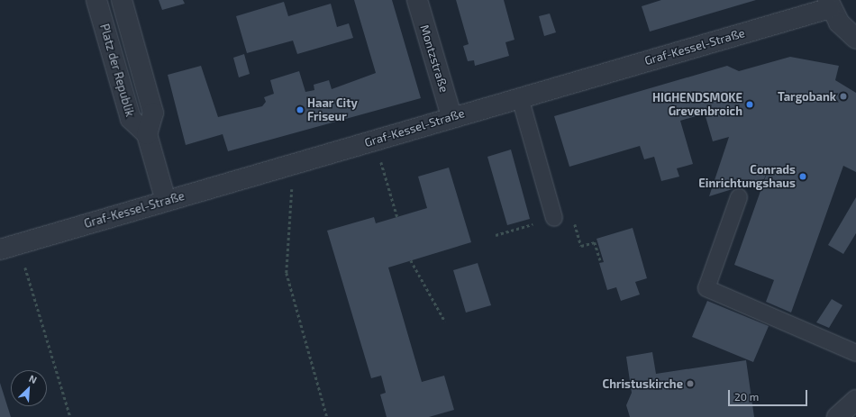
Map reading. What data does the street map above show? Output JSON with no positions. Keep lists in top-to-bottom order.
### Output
{
  "streets": {
    "street": ["Graf-Kessel-Straße", "Montzstraße", "Platz der Republik"]
  },
  "crossings": [
    ["Graf-Kessel-Straße", "Montzstraße"]
  ],
  "places": [
    "Targobank",
    "HIGHENDSMOKE Grevenbroich",
    "Haar City Friseur",
    "Conrads Einrichtungshaus",
    "Christuskirche"
  ],
  "scale_bar": "20 m",
  "north": "top right"
}
